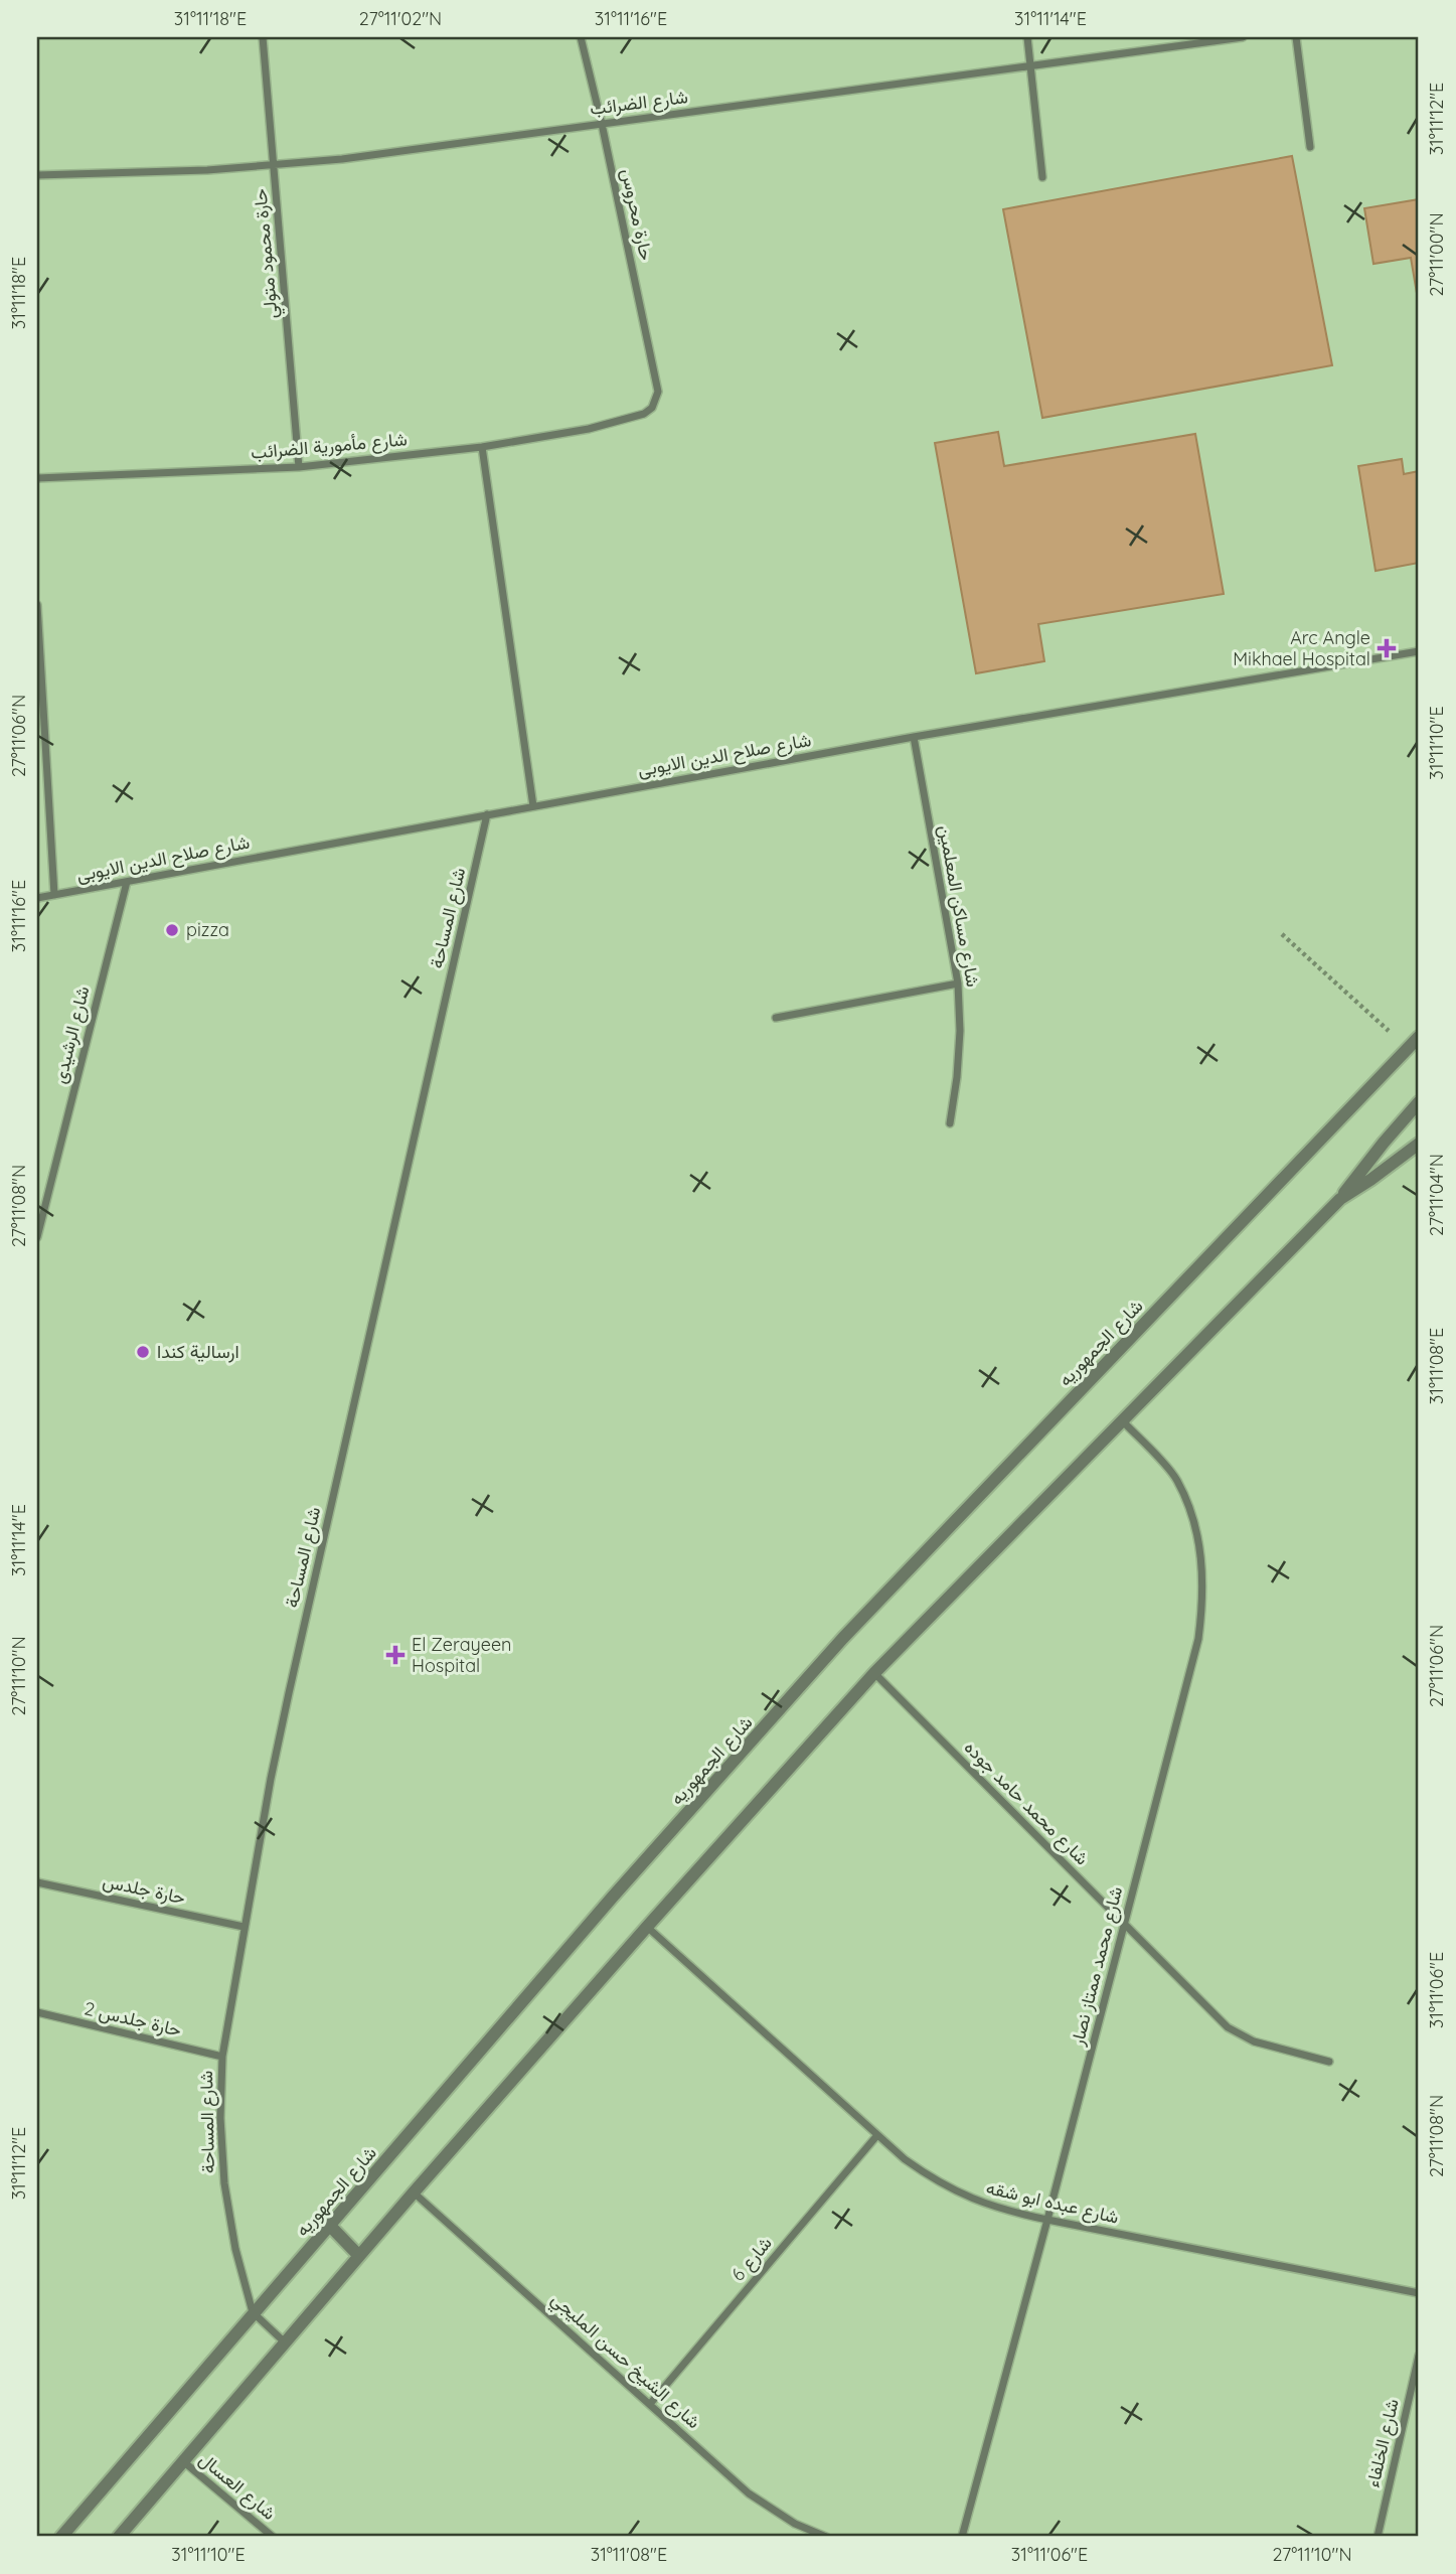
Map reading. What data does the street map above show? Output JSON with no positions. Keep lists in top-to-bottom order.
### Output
{
  "streets": {
    "street": [
      "شارع الضرائب",
      "حارة محروس",
      "حارة محمود متولي",
      "شارع مأمورية الضرائب",
      "شارع صلاح الدين الايوبى",
      "شارع مساكن المعلمين",
      "شارع المساحة",
      "شارع الرشيدى",
      "شارع الجمهوريه",
      "شارع محمد حامد جوده",
      "حارة جلدس",
      "شارع محمد ممتاز نصار",
      "حارة جلدس 2",
      "شارع عبده ابو شقه",
      "شارع 6",
      "شارع الشيخ حسن المليجي",
      "شارع الخلفاء",
      "شارع العسال"
    ]
  },
  "crossings": [
    ["شارع الضرائب", "حارة محروس"],
    ["شارع الضرائب", "حارة محمود متولي"],
    ["حارة محروس", "شارع مأمورية الضرائب"],
    ["حارة محمود متولي", "شارع مأمورية الضرائب"],
    ["شارع صلاح الدين الايوبى", "شارع مساكن المعلمين"],
    ["شارع صلاح الدين الايوبى", "شارع المساحة"],
    ["شارع صلاح الدين الايوبى", "شارع الرشيدى"],
    ["شارع المساحة", "شارع الجمهوريه"],
    ["شارع المساحة", "حارة جلدس"],
    ["شارع المساحة", "حارة جلدس 2"],
    ["شارع محمد حامد جوده", "شارع محمد ممتاز نصار"],
    ["شارع محمد ممتاز نصار", "شارع عبده ابو شقه"],
    ["شارع عبده ابو شقه", "شارع 6"],
    ["شارع 6", "شارع الشيخ حسن المليجي"]
  ],
  "places": {
    "health": ["Arc Angle Mikhael Hospital", "El Zerayeen Hospital"],
    "other": ["pizza", "ارسالية كندا"]
  },
  "coordinates": [
    "31°11'18\"E",
    "27°11'02\"N",
    "31°11'16\"E",
    "31°11'14\"E",
    "31°11'12\"E",
    "27°11'00\"N",
    "27°11'06\"N",
    "31°11'10\"E",
    "27°11'04\"N",
    "27°11'08\"N",
    "31°11'08\"E",
    "27°11'10\"N",
    "31°11'06\"E"
  ]
}
